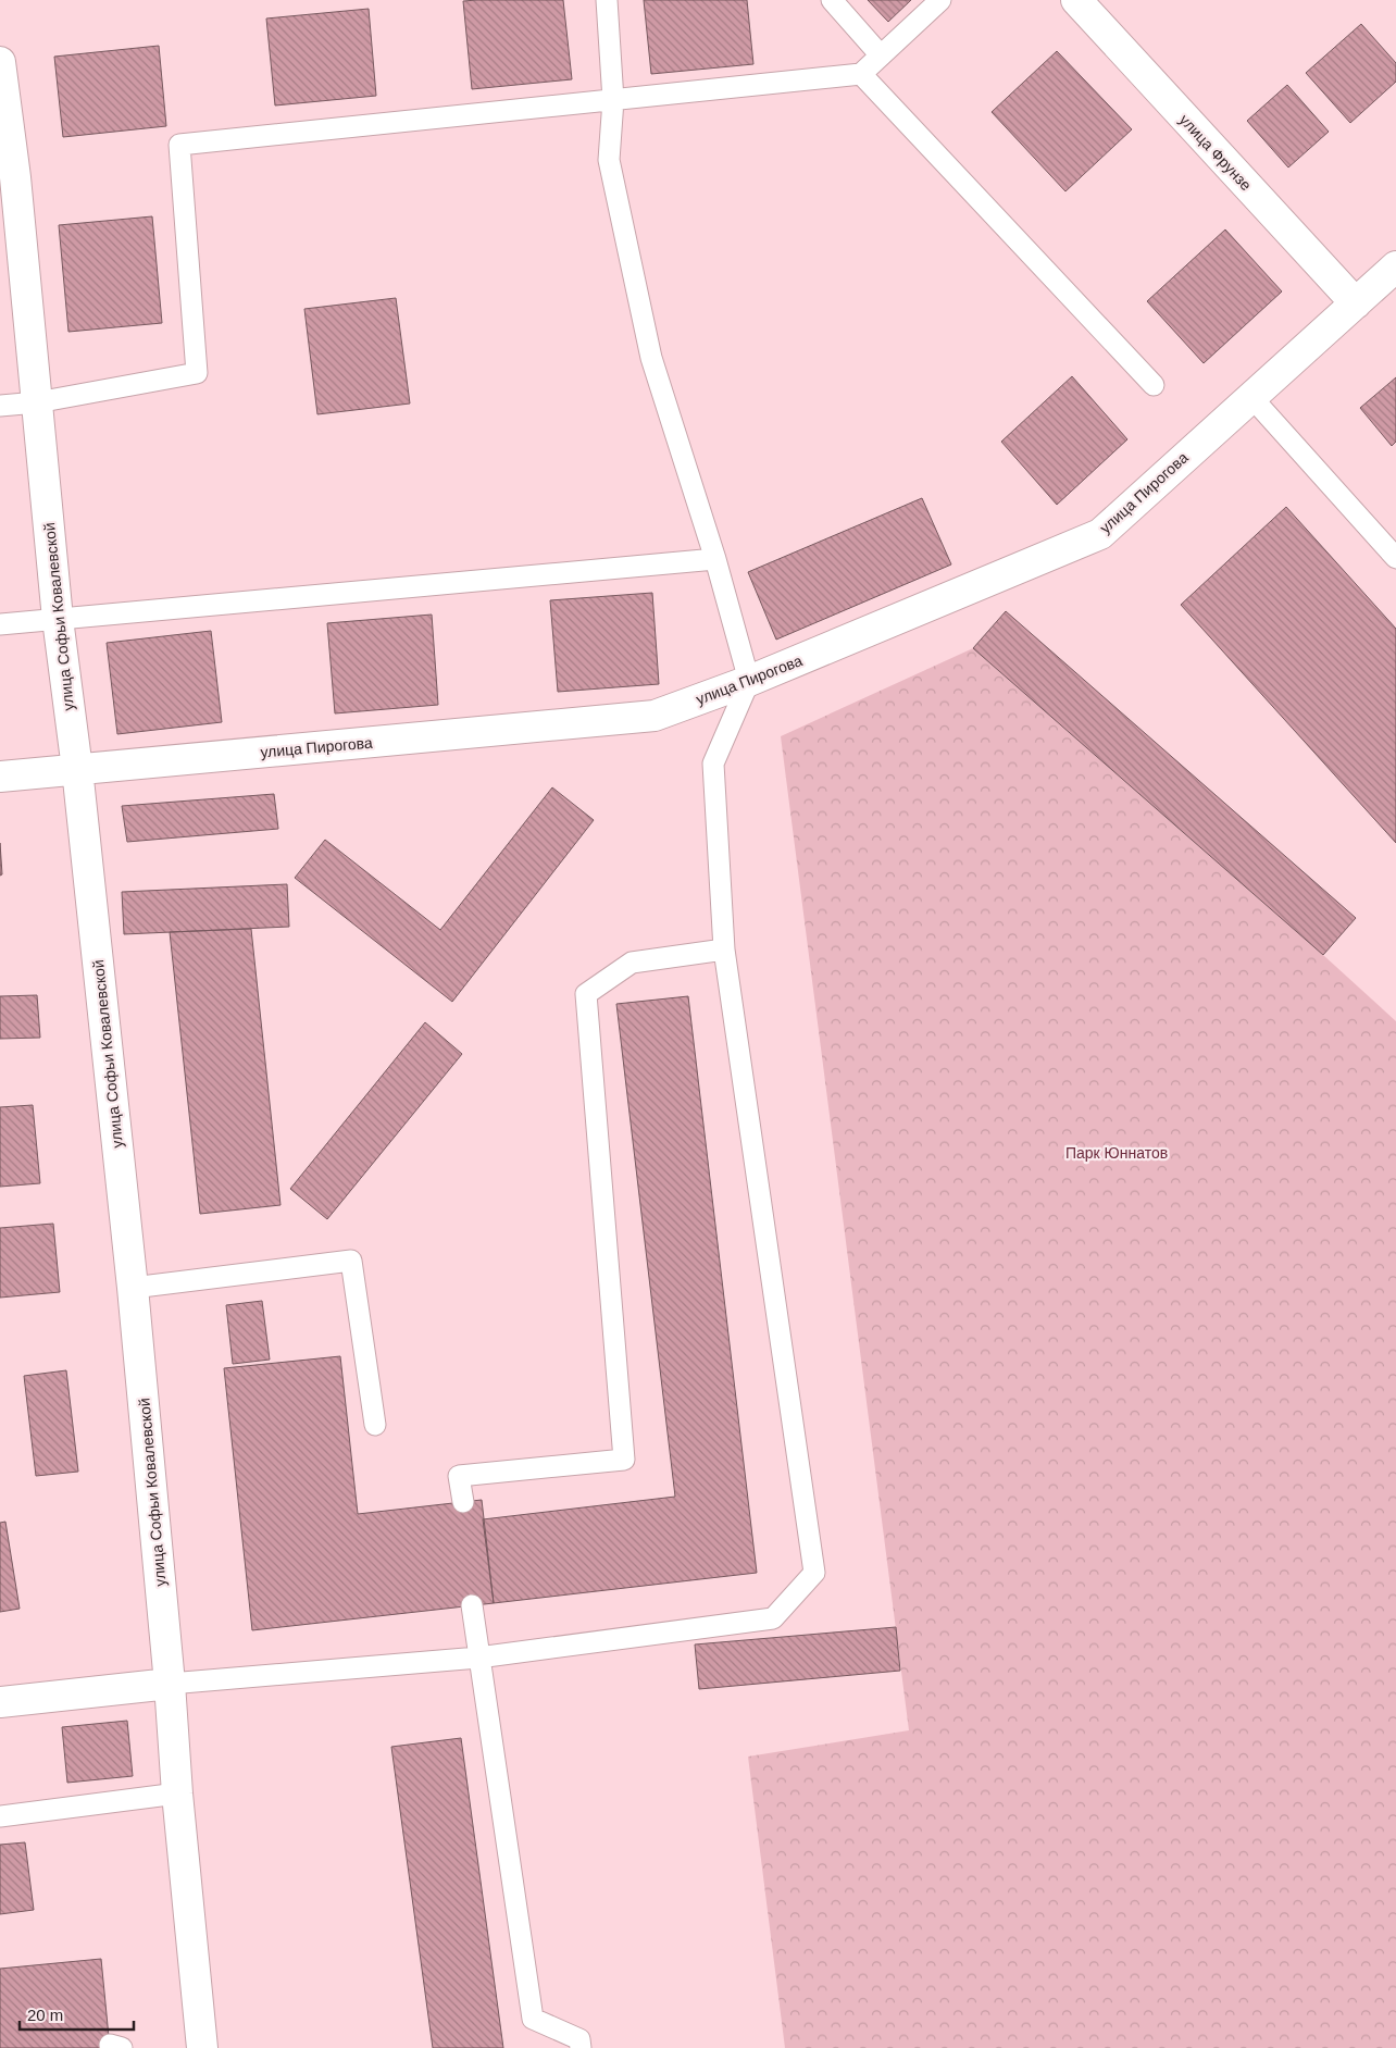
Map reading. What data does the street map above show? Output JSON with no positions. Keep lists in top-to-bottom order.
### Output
{
  "streets": {
    "street": ["улица Фрунзе", "улица Пирогова", "улица Софьи Ковалевской"]
  },
  "crossings": [
    ["улица Фрунзе", "улица Пирогова"],
    ["улица Пирогова", "улица Софьи Ковалевской"]
  ],
  "parks": ["Парк Юннатов"],
  "scale_bar": "20 m"
}
